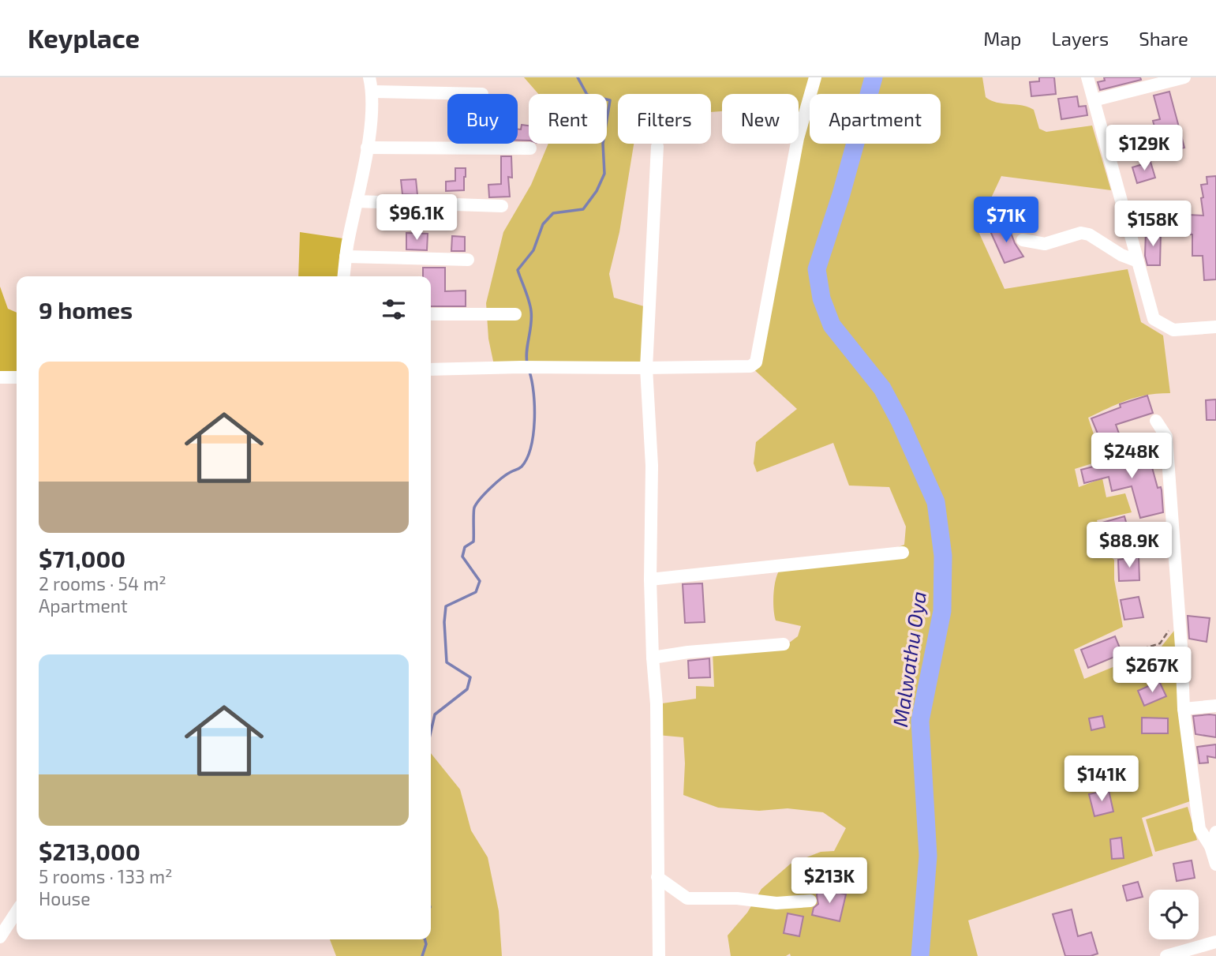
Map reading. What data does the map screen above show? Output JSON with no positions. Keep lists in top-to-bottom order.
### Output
{
  "water": ["Malwathu Oya"],
  "page": {
    "header": "Keyplace",
    "nav": ["Map", "Layers", "Share"],
    "chip": [
      "Buy",
      "Rent",
      "Filters",
      "New",
      "Apartment"
    ],
    "price": [
      "$129K",
      "$96.1K",
      "$71K",
      "$158K",
      "$248K",
      "$88.9K",
      "$267K",
      "$141K",
      "$213K"
    ],
    "heading": "9 homes",
    "list": [
      {
        "name": "$71,000",
        "note": "2 rooms · 54 m² · Apartment"
      },
      {
        "name": "$213,000",
        "note": "5 rooms · 133 m² · House"
      }
    ]
  }
}
